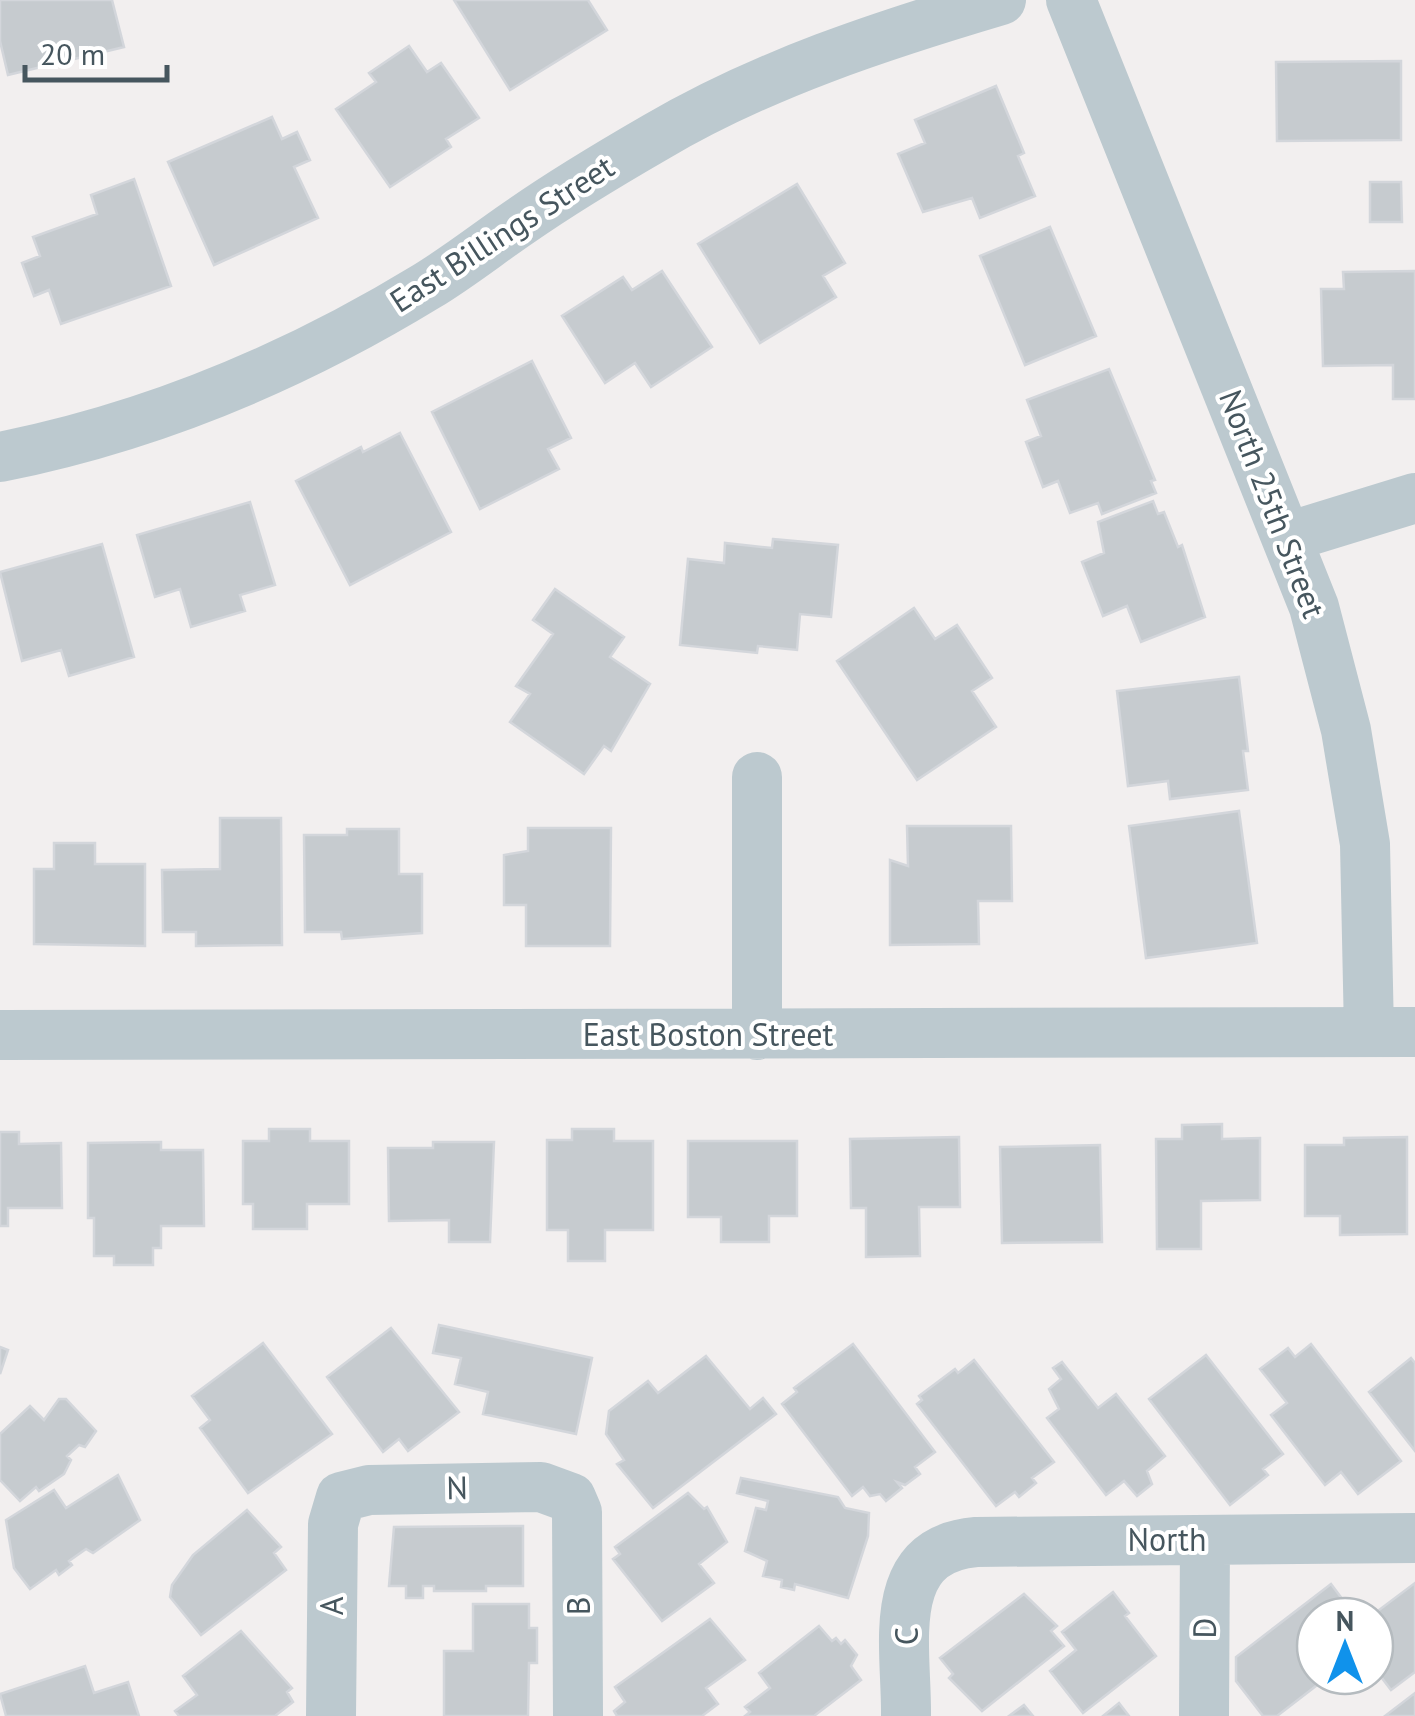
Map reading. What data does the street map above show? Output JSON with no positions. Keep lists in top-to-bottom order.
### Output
{
  "streets": {
    "street": [
      "East Billings Street",
      "North 25th Street",
      "East Boston Street",
      "N",
      "North",
      "A",
      "B",
      "D",
      "C"
    ]
  },
  "crossings": [
    ["North 25th Street", "East Boston Street"],
    ["N", "A"],
    ["N", "B"],
    ["North", "D"],
    ["North", "C"]
  ],
  "scale_bar": "20 m",
  "north": "top"
}
